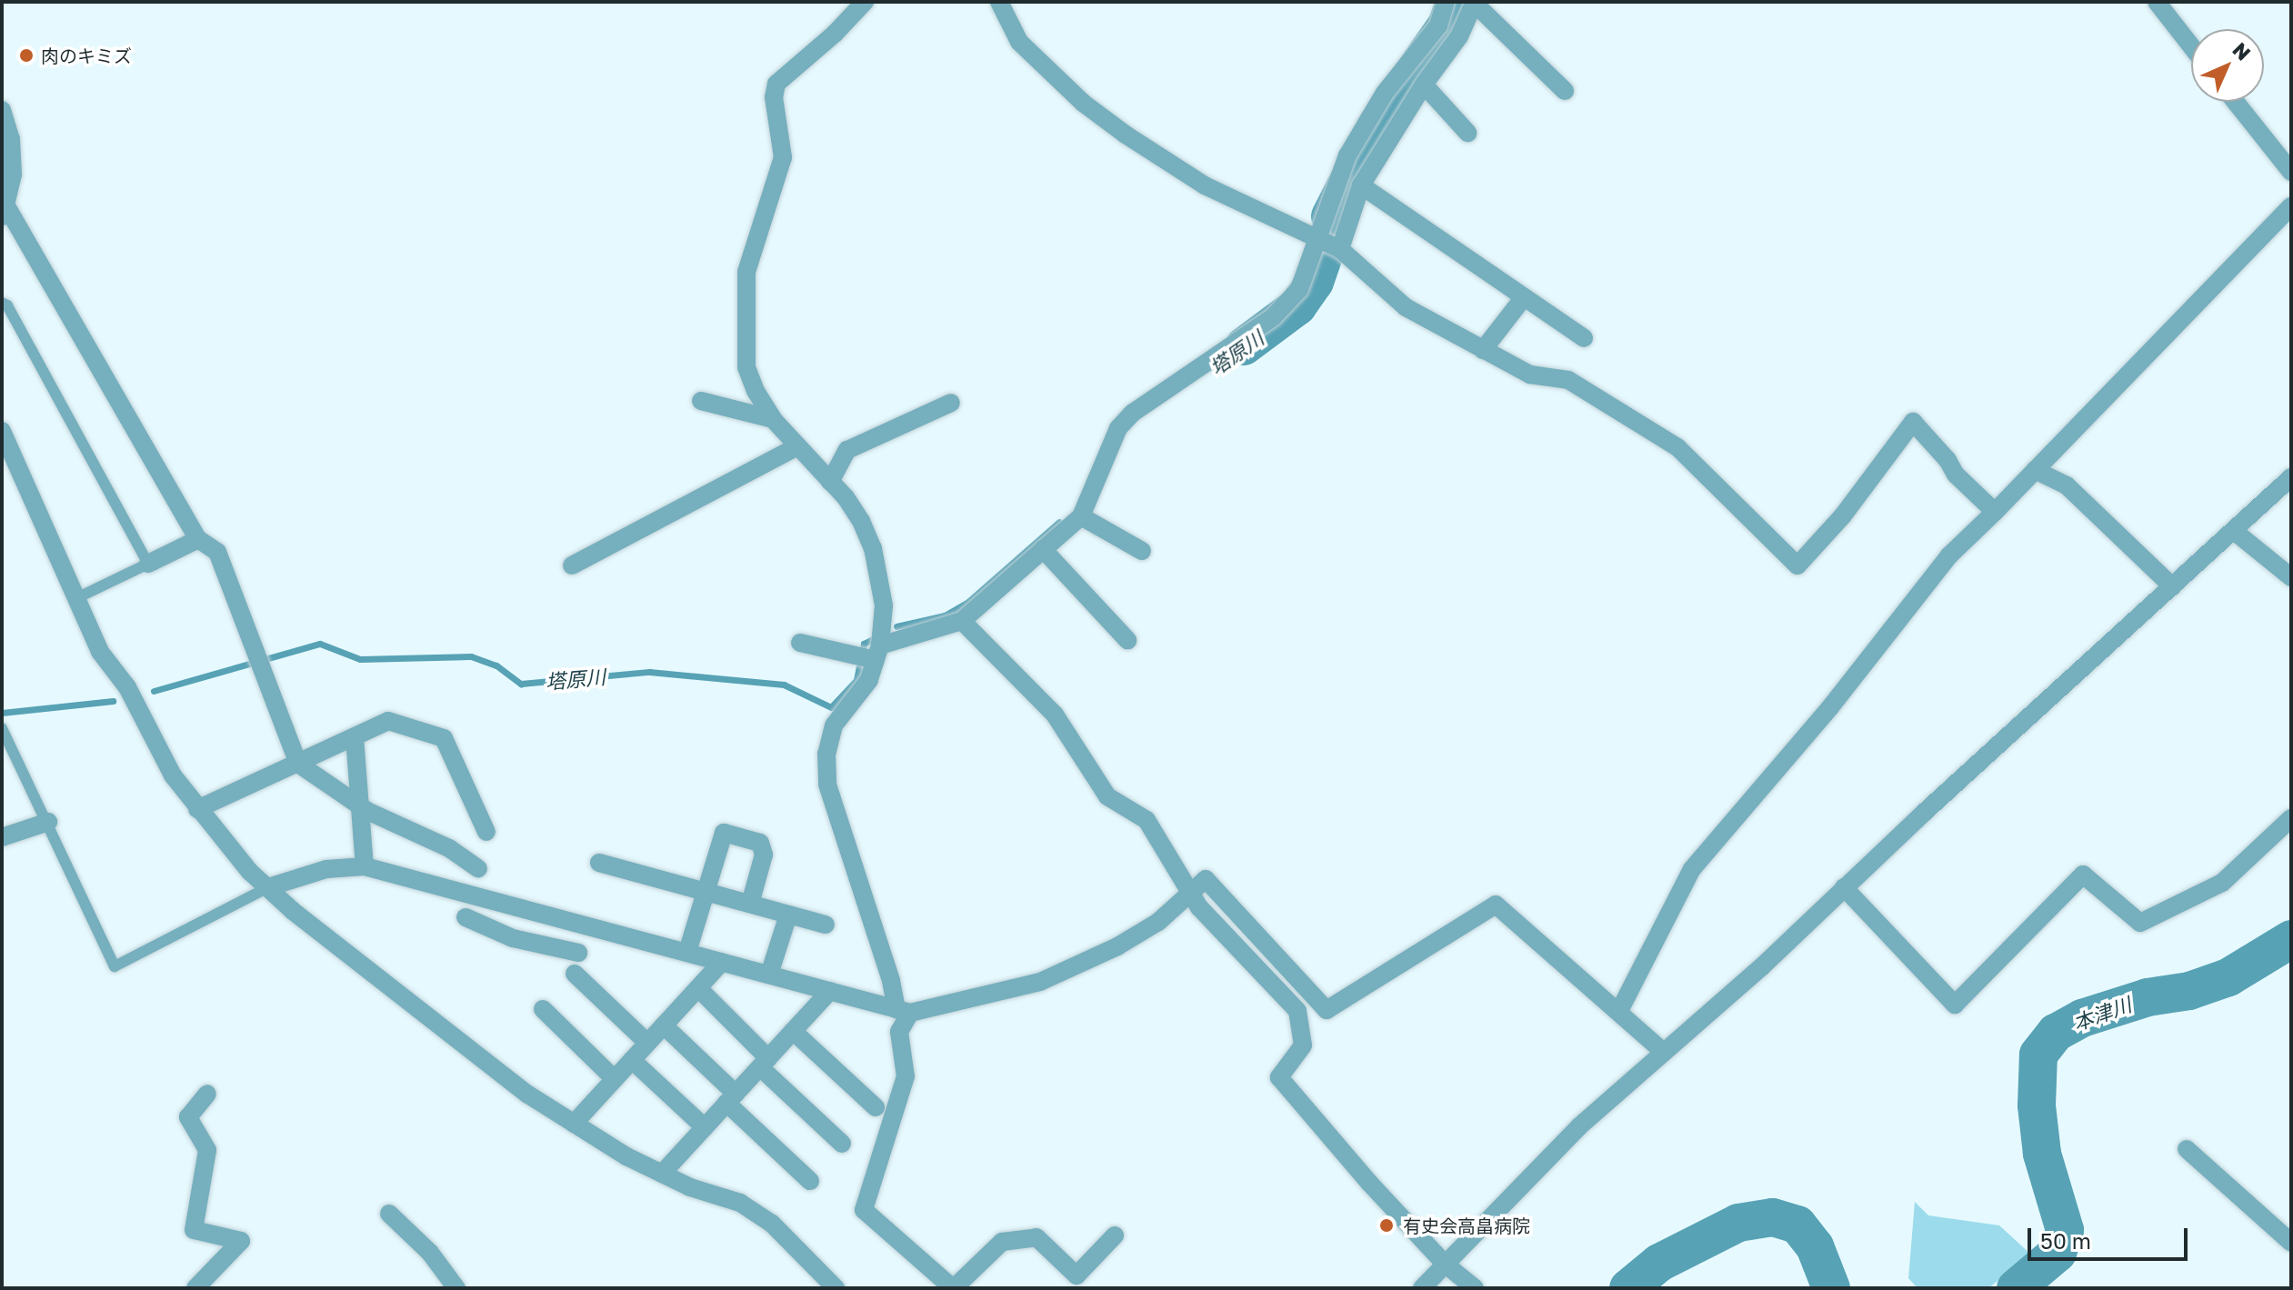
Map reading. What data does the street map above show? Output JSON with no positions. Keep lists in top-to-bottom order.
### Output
{
  "water": ["塔原川", "本津川"],
  "places": ["肉のキミズ", "有史会高畠病院"],
  "scale_bar": "50 m",
  "north": "top right"
}
